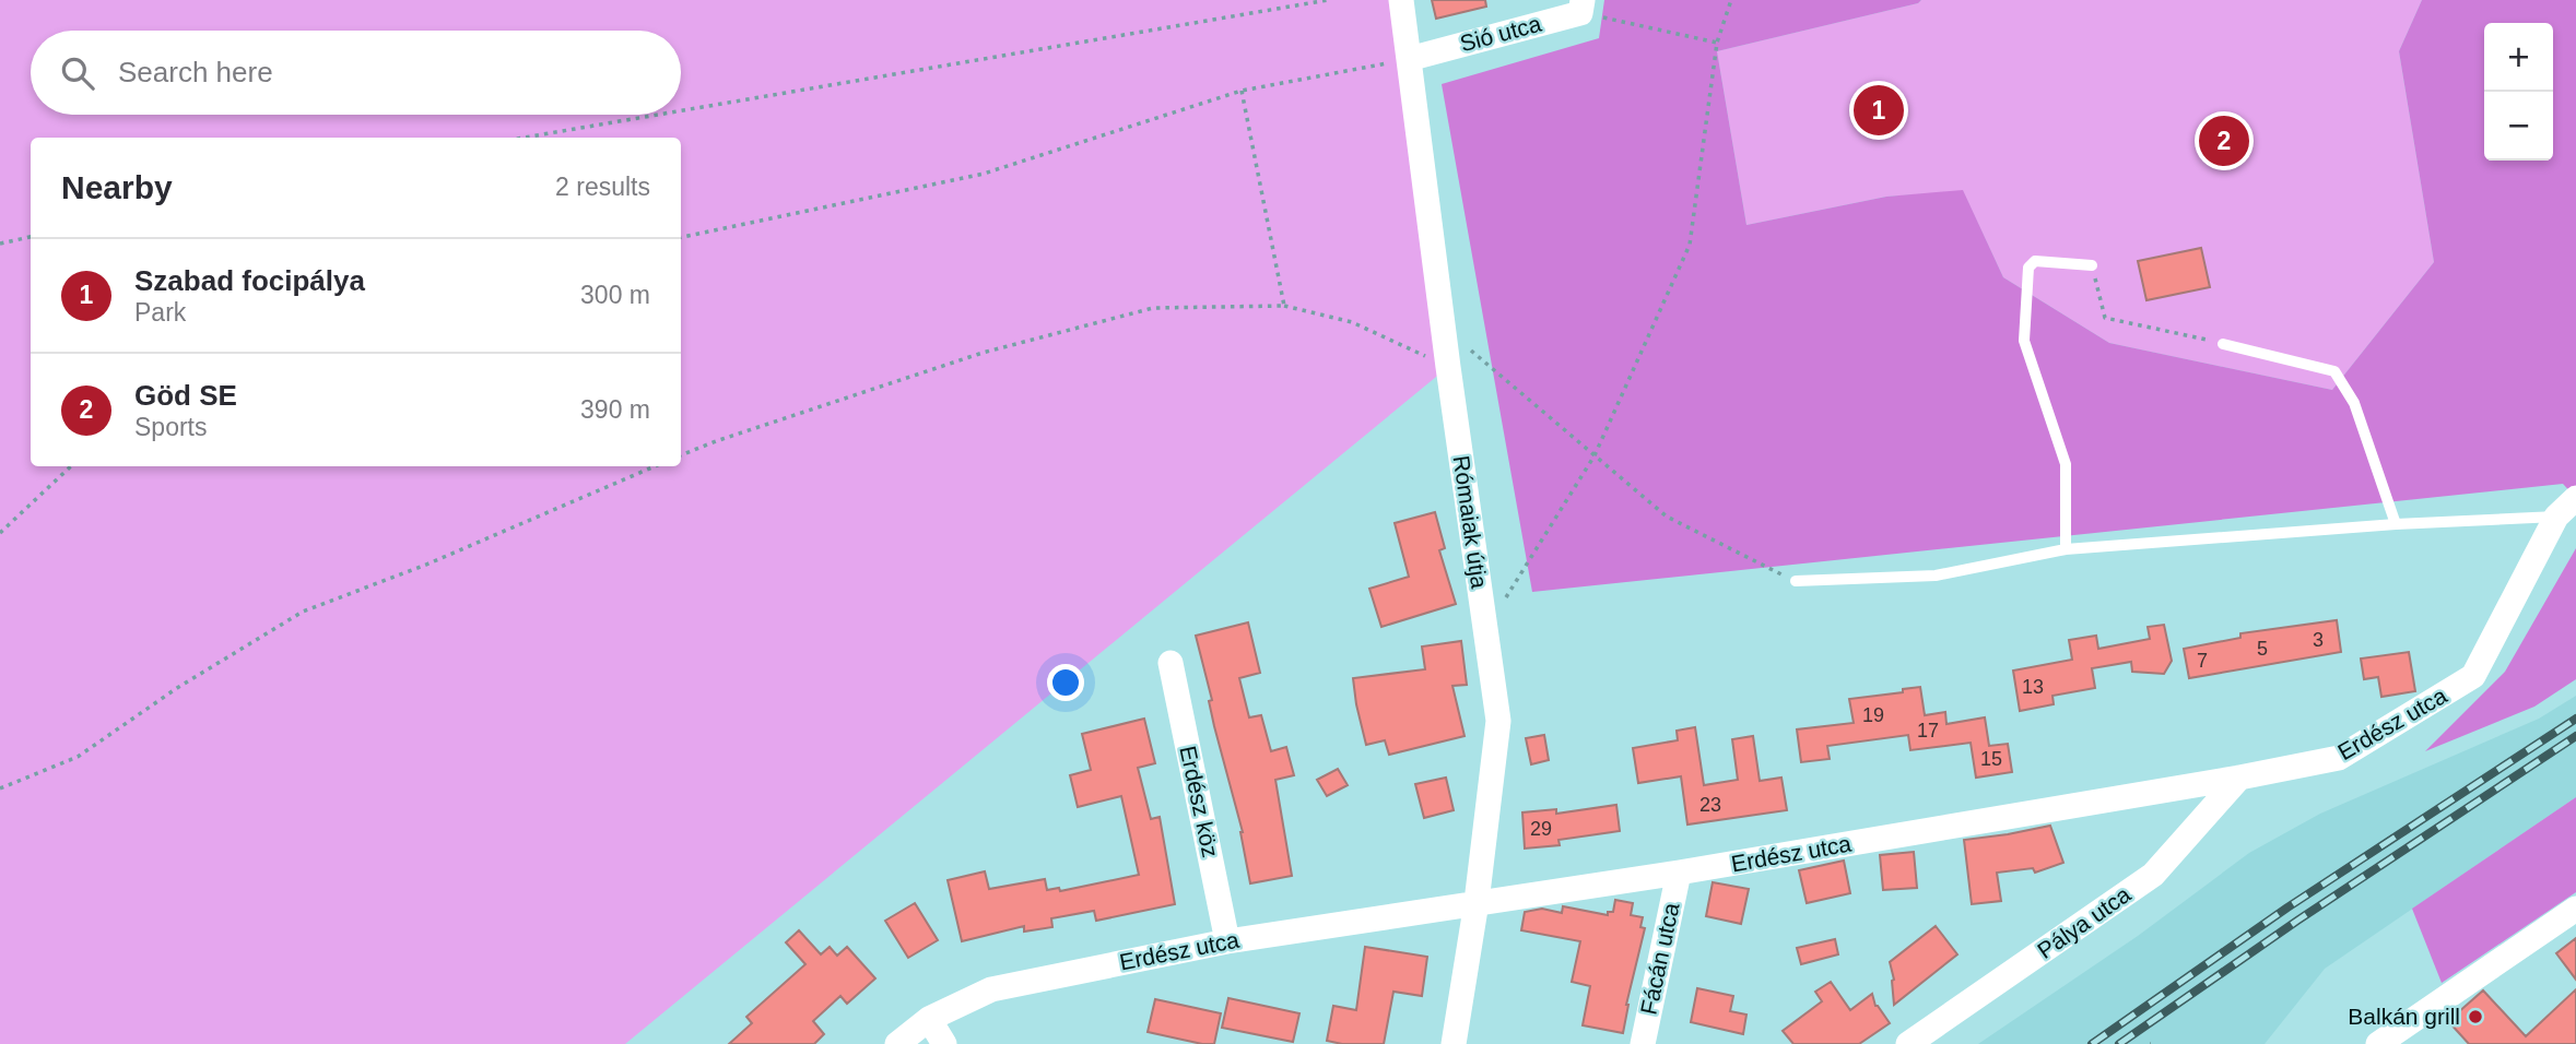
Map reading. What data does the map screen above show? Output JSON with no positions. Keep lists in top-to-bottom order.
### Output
{
  "streets": {
    "street": [
      "Sió utca",
      "Rómaiak útja",
      "Erdész utca",
      "Erdész köz",
      "Pálya utca",
      "Fácán utca"
    ]
  },
  "crossings": [
    ["Sió utca", "Rómaiak útja"],
    ["Rómaiak útja", "Erdész utca"],
    ["Erdész utca", "Erdész köz"],
    ["Erdész utca", "Pálya utca"],
    ["Erdész utca", "Fácán utca"]
  ],
  "places": ["Balkán grill"],
  "house_numbers": [
    "3",
    "5",
    "7",
    "13",
    "19",
    "17",
    "15",
    "23",
    "29"
  ],
  "page": {
    "map_buttons": ["+", "−"],
    "search": "Search here",
    "pins": ["1", "2"],
    "heading": ["Nearby", "2 results"],
    "list": [
      {
        "mark": "1",
        "name": "Szabad focipálya",
        "note": "Park",
        "value": "300 m"
      },
      {
        "mark": "2",
        "name": "Göd SE",
        "note": "Sports",
        "value": "390 m"
      }
    ]
  }
}
